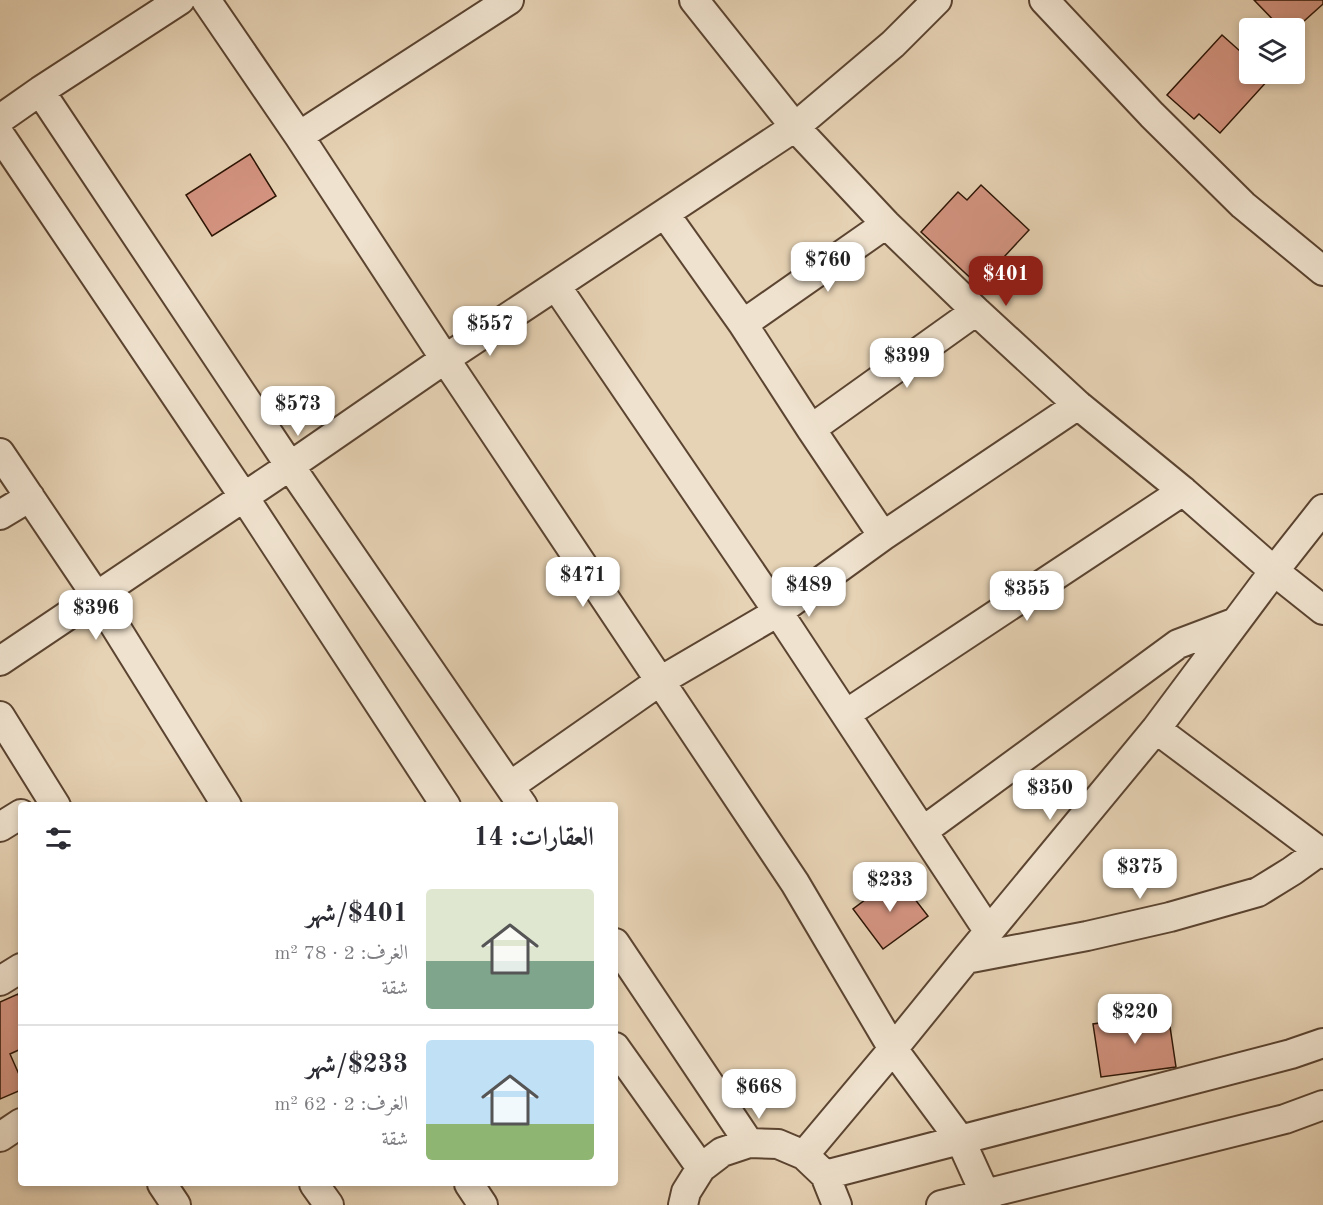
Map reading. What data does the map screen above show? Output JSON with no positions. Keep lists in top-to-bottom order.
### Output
{
  "page": {
    "price": [
      "$760",
      "$401",
      "$557",
      "$399",
      "$573",
      "$471",
      "$489",
      "$355",
      "$396",
      "$350",
      "$375",
      "$233",
      "$220",
      "$668"
    ],
    "heading": "العقارات: 14",
    "list": [
      {
        "name": "$401/شهر",
        "note": "الغرف: 2 · 78 m² · شقة"
      },
      {
        "name": "$233/شهر",
        "note": "الغرف: 2 · 62 m² · شقة"
      }
    ]
  }
}
